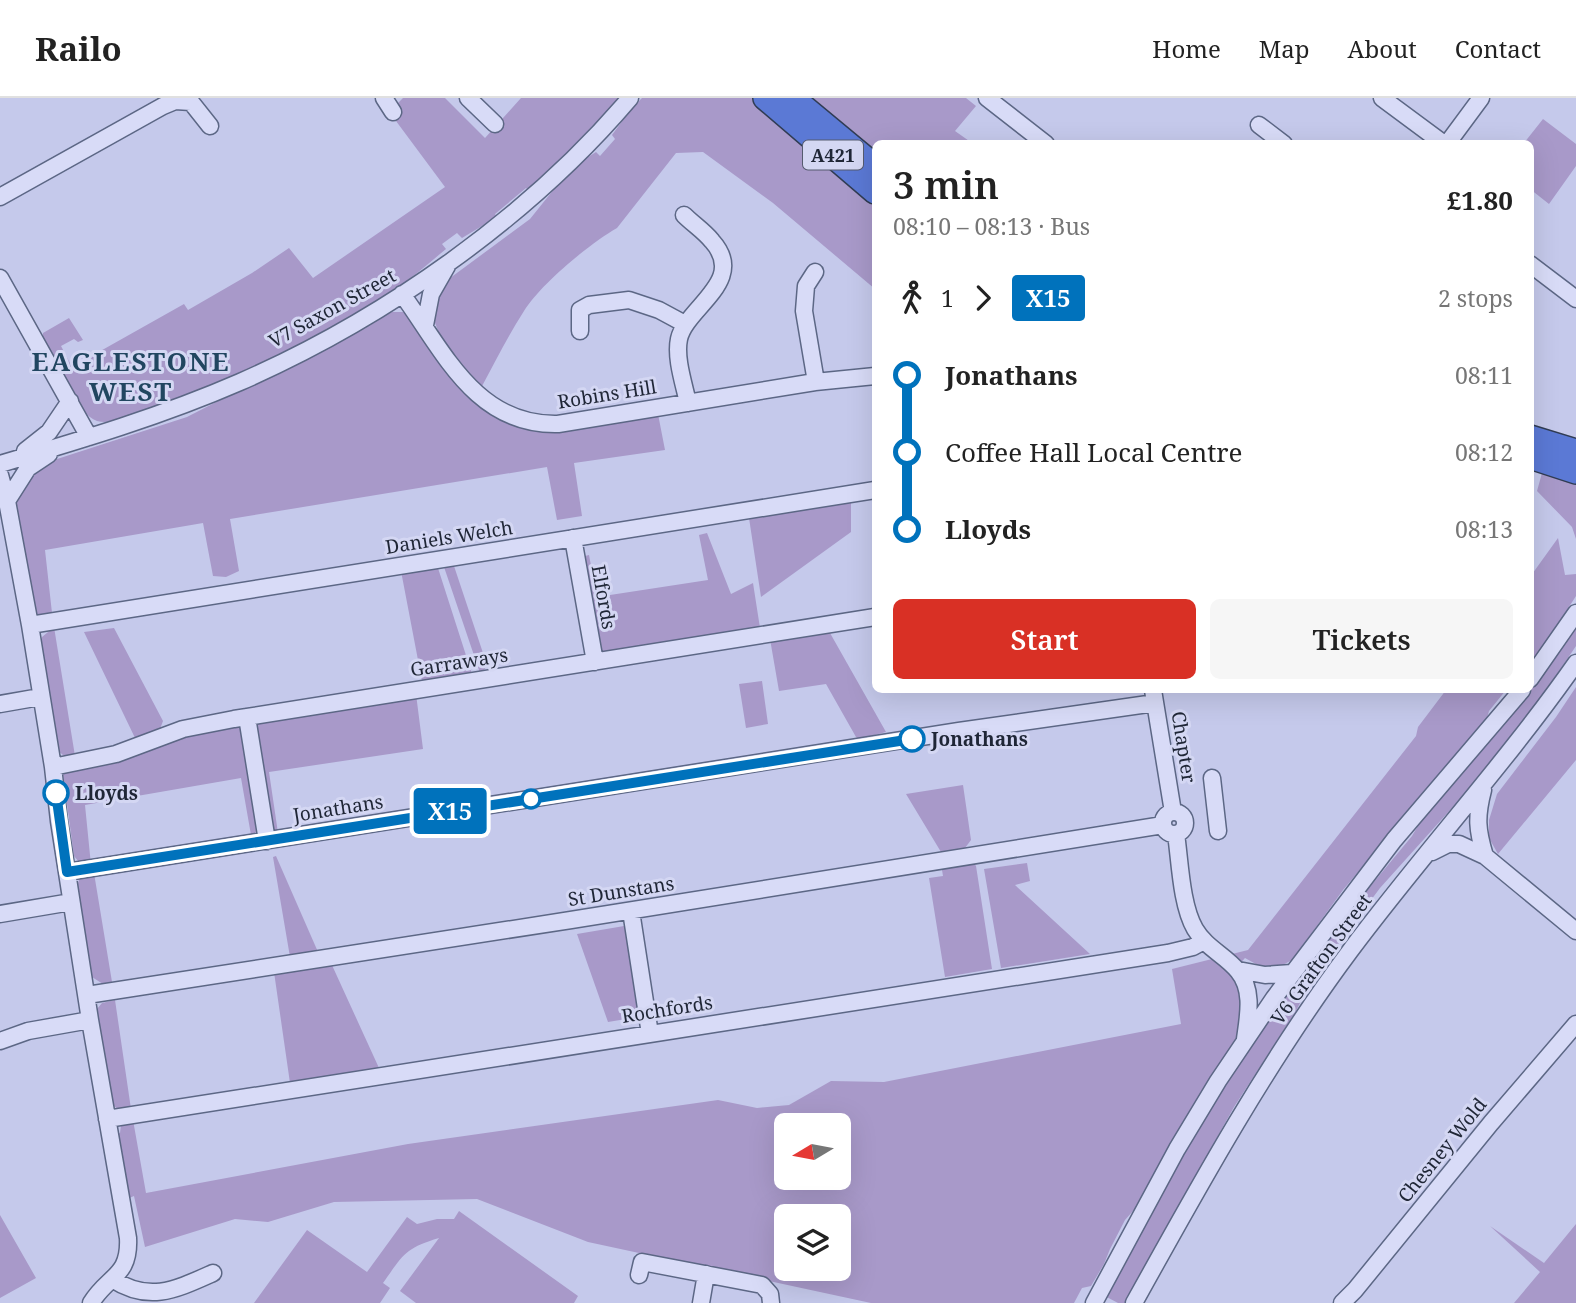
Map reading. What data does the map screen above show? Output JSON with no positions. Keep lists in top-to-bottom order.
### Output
{
  "streets": {
    "highway": ["A421"],
    "street": [
      "V7 Saxon Street",
      "Robins Hill",
      "Daniels Welch",
      "Elfords",
      "Garraways",
      "Chapter",
      "Jonathans",
      "St Dunstans",
      "V6 Grafton Street",
      "Rochfords",
      "Chesney Wold"
    ]
  },
  "crossings": [
    ["V7 Saxon Street", "Robins Hill"],
    ["Daniels Welch", "Elfords"],
    ["Elfords", "Garraways"],
    ["Chapter", "Jonathans"],
    ["Chapter", "St Dunstans"],
    ["Chapter", "Rochfords"]
  ],
  "districts": ["EAGLESTONE WEST"],
  "places": ["Jonathans", "Lloyds"],
  "lines": ["bus line X15"],
  "north": "left",
  "page": {
    "header": "Railo",
    "nav": [
      "Home",
      "Map",
      "About",
      "Contact"
    ],
    "on_map": "X15",
    "heading": ["3 min", "08:10 – 08:13 · Bus", "£1.80"],
    "legs": ["1", "X15", "2 stops"],
    "list": [
      {
        "name": "Jonathans",
        "value": "08:11"
      },
      {
        "name": "Coffee Hall Local Centre",
        "value": "08:12"
      },
      {
        "name": "Lloyds",
        "value": "08:13"
      }
    ],
    "buttons": ["Start", "Tickets"]
  }
}
